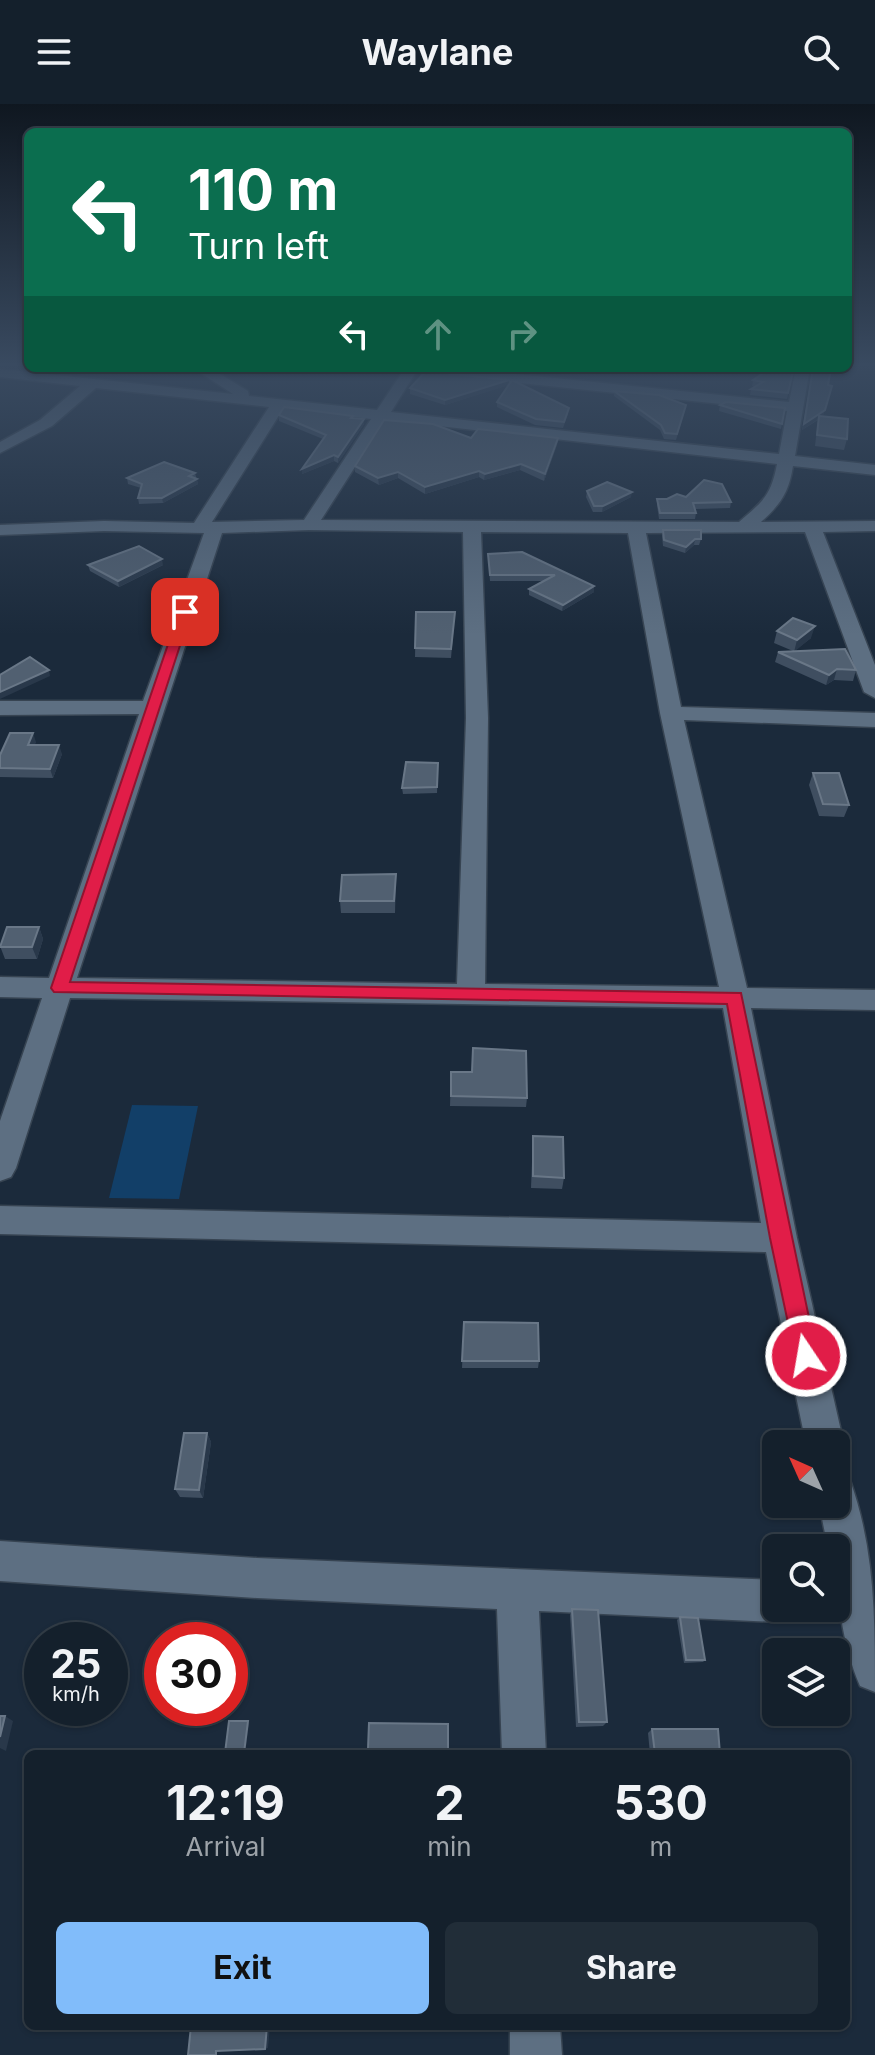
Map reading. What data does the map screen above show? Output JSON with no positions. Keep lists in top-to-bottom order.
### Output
{
  "north": "top left",
  "page": {
    "header": "Waylane",
    "turn": ["110 m", "Turn left"],
    "speed": "25 km/h",
    "limit": "30",
    "eta": [
      "12:19",
      "Arrival",
      "2",
      "min",
      "530",
      "m"
    ],
    "buttons": ["Exit", "Share"]
  }
}
